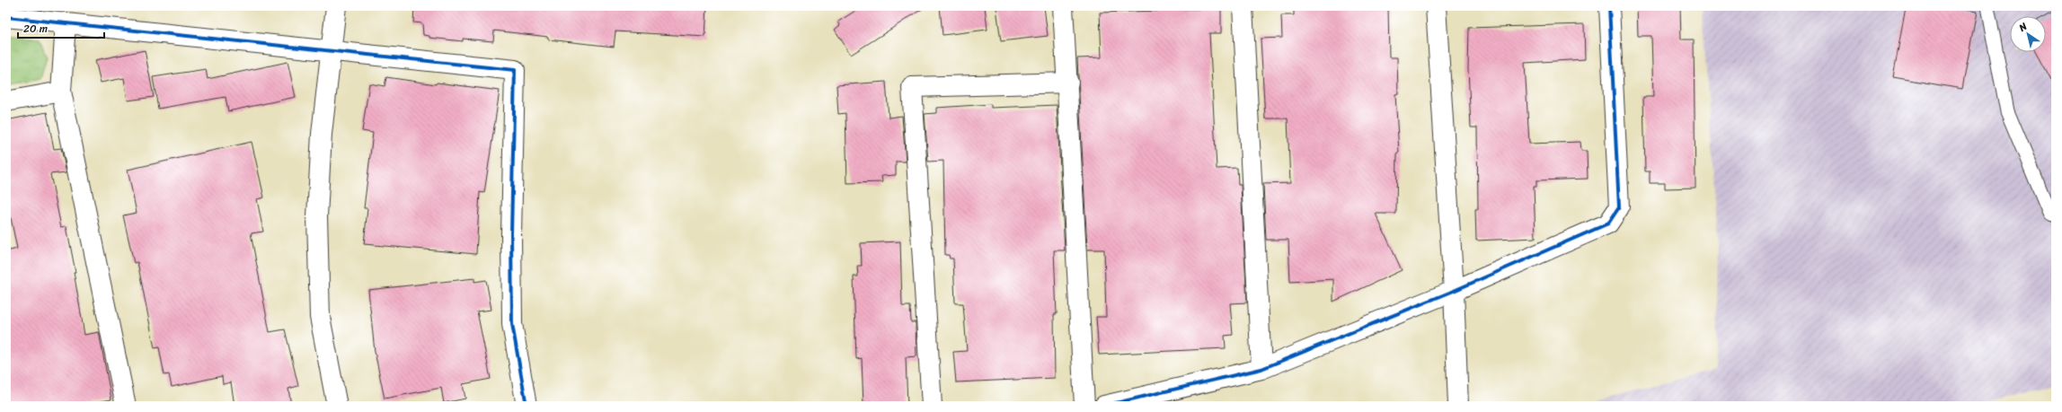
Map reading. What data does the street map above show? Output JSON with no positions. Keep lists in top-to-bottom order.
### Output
{
  "scale_bar": "20 m",
  "north": "top left"
}
